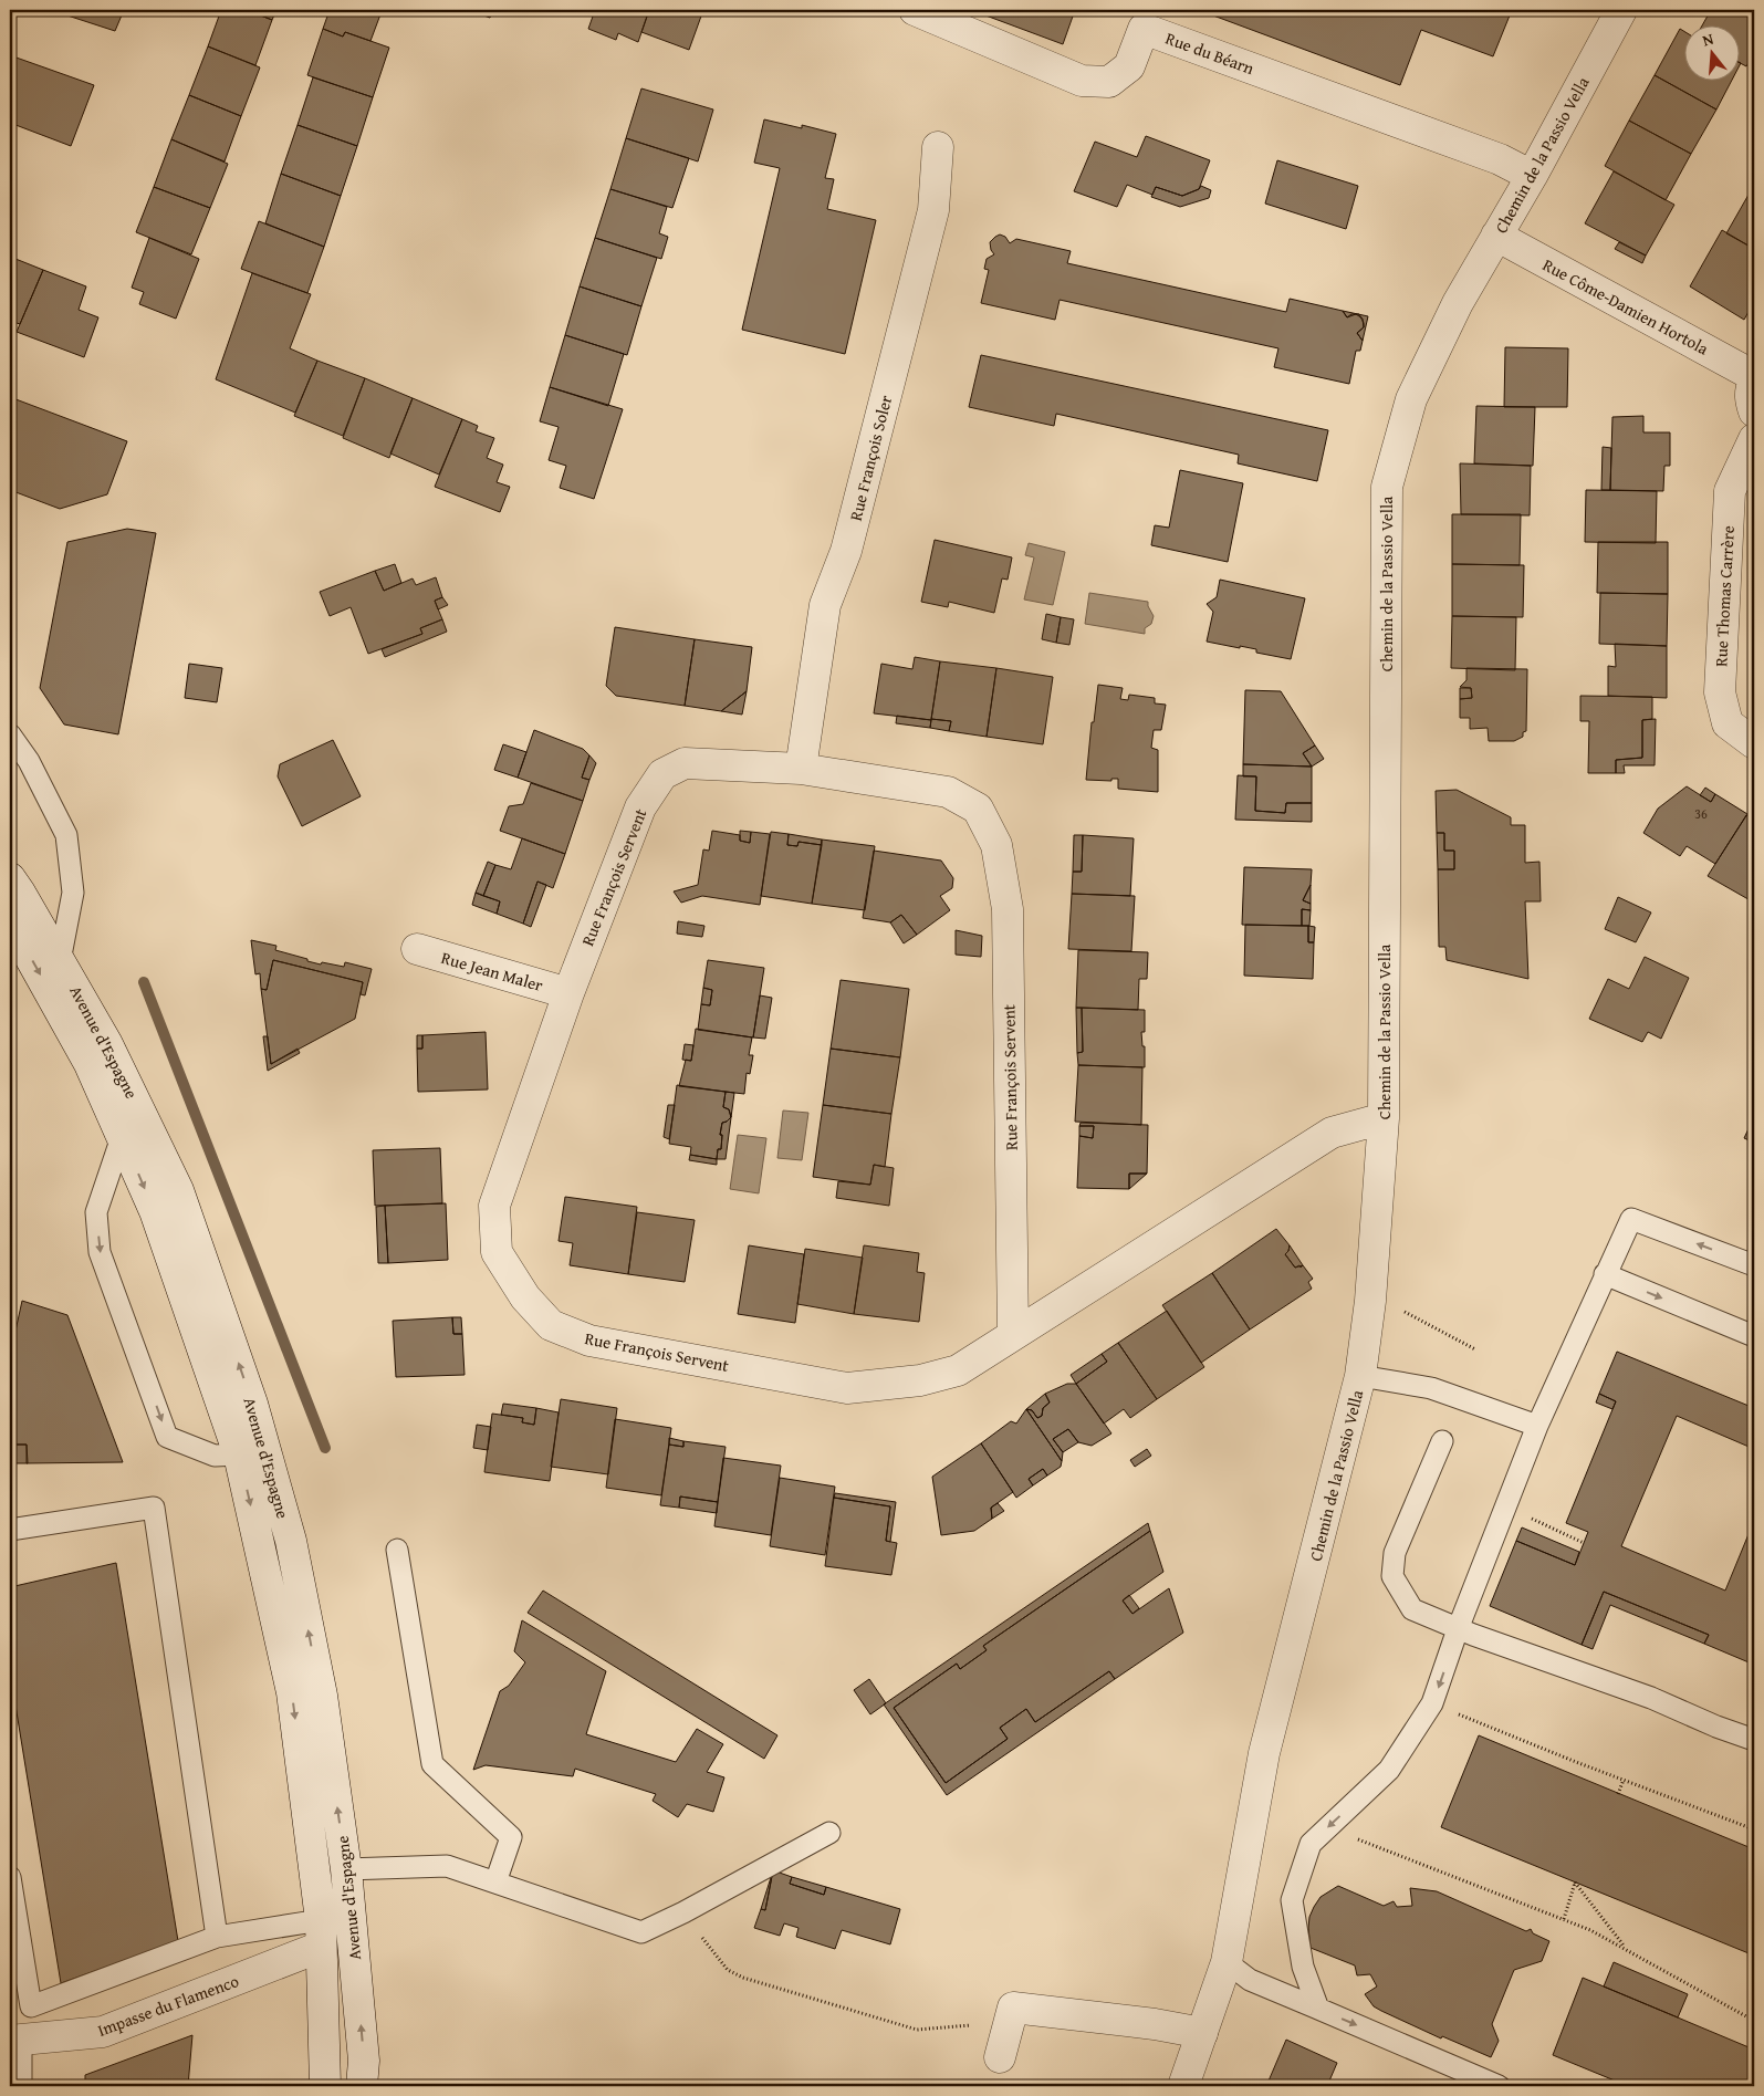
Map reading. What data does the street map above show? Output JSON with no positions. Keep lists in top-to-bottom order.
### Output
{
  "streets": {
    "street": [
      "Rue du Béarn",
      "Chemin de la Passio Vella",
      "Rue Côme-Damien Hortola",
      "Rue François Soler",
      "Rue Thomas Carrère",
      "Rue François Servent",
      "Rue Jean Maler",
      "Avenue d'Espagne",
      "Impasse du Flamenco"
    ]
  },
  "crossings": [
    ["Rue du Béarn", "Chemin de la Passio Vella"],
    ["Chemin de la Passio Vella", "Rue Côme-Damien Hortola"],
    ["Chemin de la Passio Vella", "Rue François Servent"],
    ["Rue François Soler", "Rue François Servent"],
    ["Rue François Servent", "Rue Jean Maler"],
    ["Avenue d'Espagne", "Impasse du Flamenco"]
  ],
  "house_numbers": ["36"],
  "north": "top"
}
